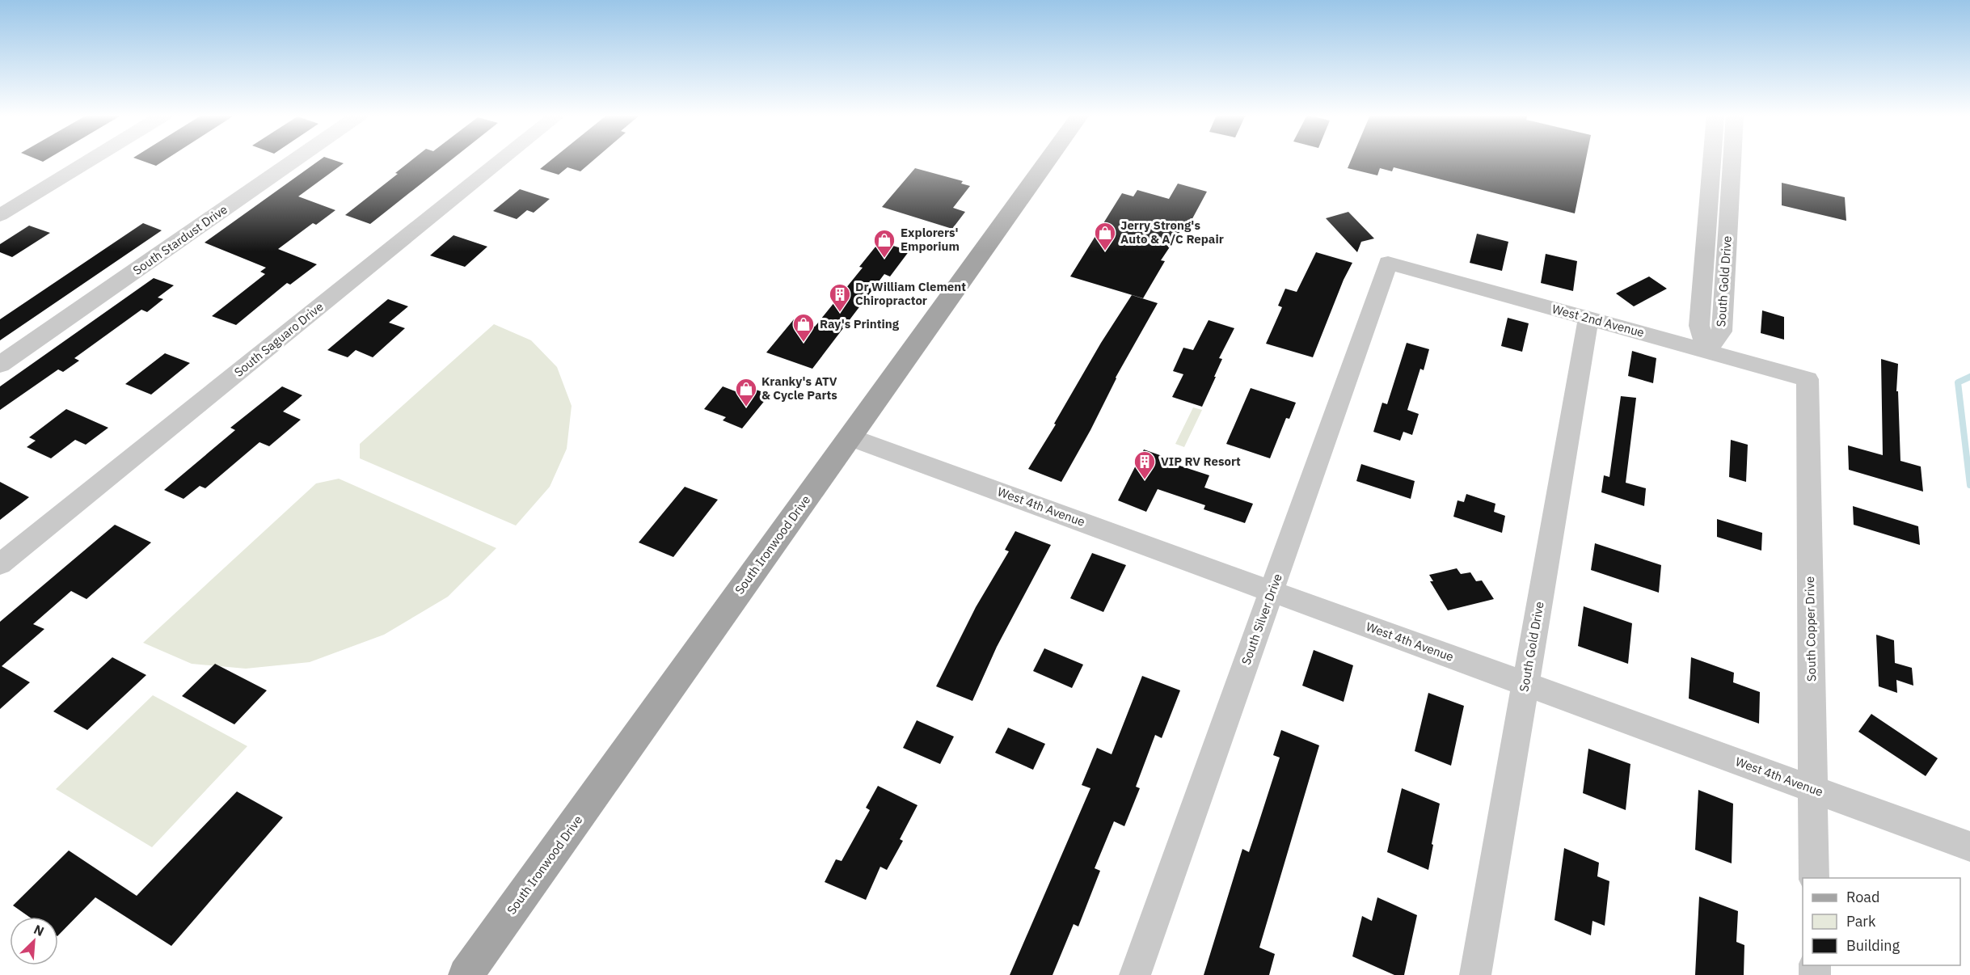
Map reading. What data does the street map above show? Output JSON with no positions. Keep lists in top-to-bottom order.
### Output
{
  "streets": {
    "main road": ["South Ironwood Drive"],
    "street": [
      "South Stardust Drive",
      "South Gold Drive",
      "West 2nd Avenue",
      "South Saguaro Drive",
      "West 4th Avenue",
      "South Silver Drive",
      "South Copper Drive"
    ]
  },
  "crossings": [
    ["South Gold Drive", "West 2nd Avenue"],
    ["South Gold Drive", "West 4th Avenue"],
    ["West 2nd Avenue", "South Silver Drive"],
    ["West 2nd Avenue", "South Copper Drive"],
    ["West 4th Avenue", "South Ironwood Drive"],
    ["West 4th Avenue", "South Silver Drive"],
    ["West 4th Avenue", "South Copper Drive"]
  ],
  "places": {
    "shop": [
      "Jerry Strong's Auto & A/C Repair",
      "Explorers' Emporium",
      "Ray's Printing",
      "Kranky's ATV & Cycle Parts"
    ],
    "building": ["Dr William Clement Chiropractor", "VIP RV Resort"]
  },
  "legend": ["Road", "Park", "Building"],
  "north": "top right"
}
